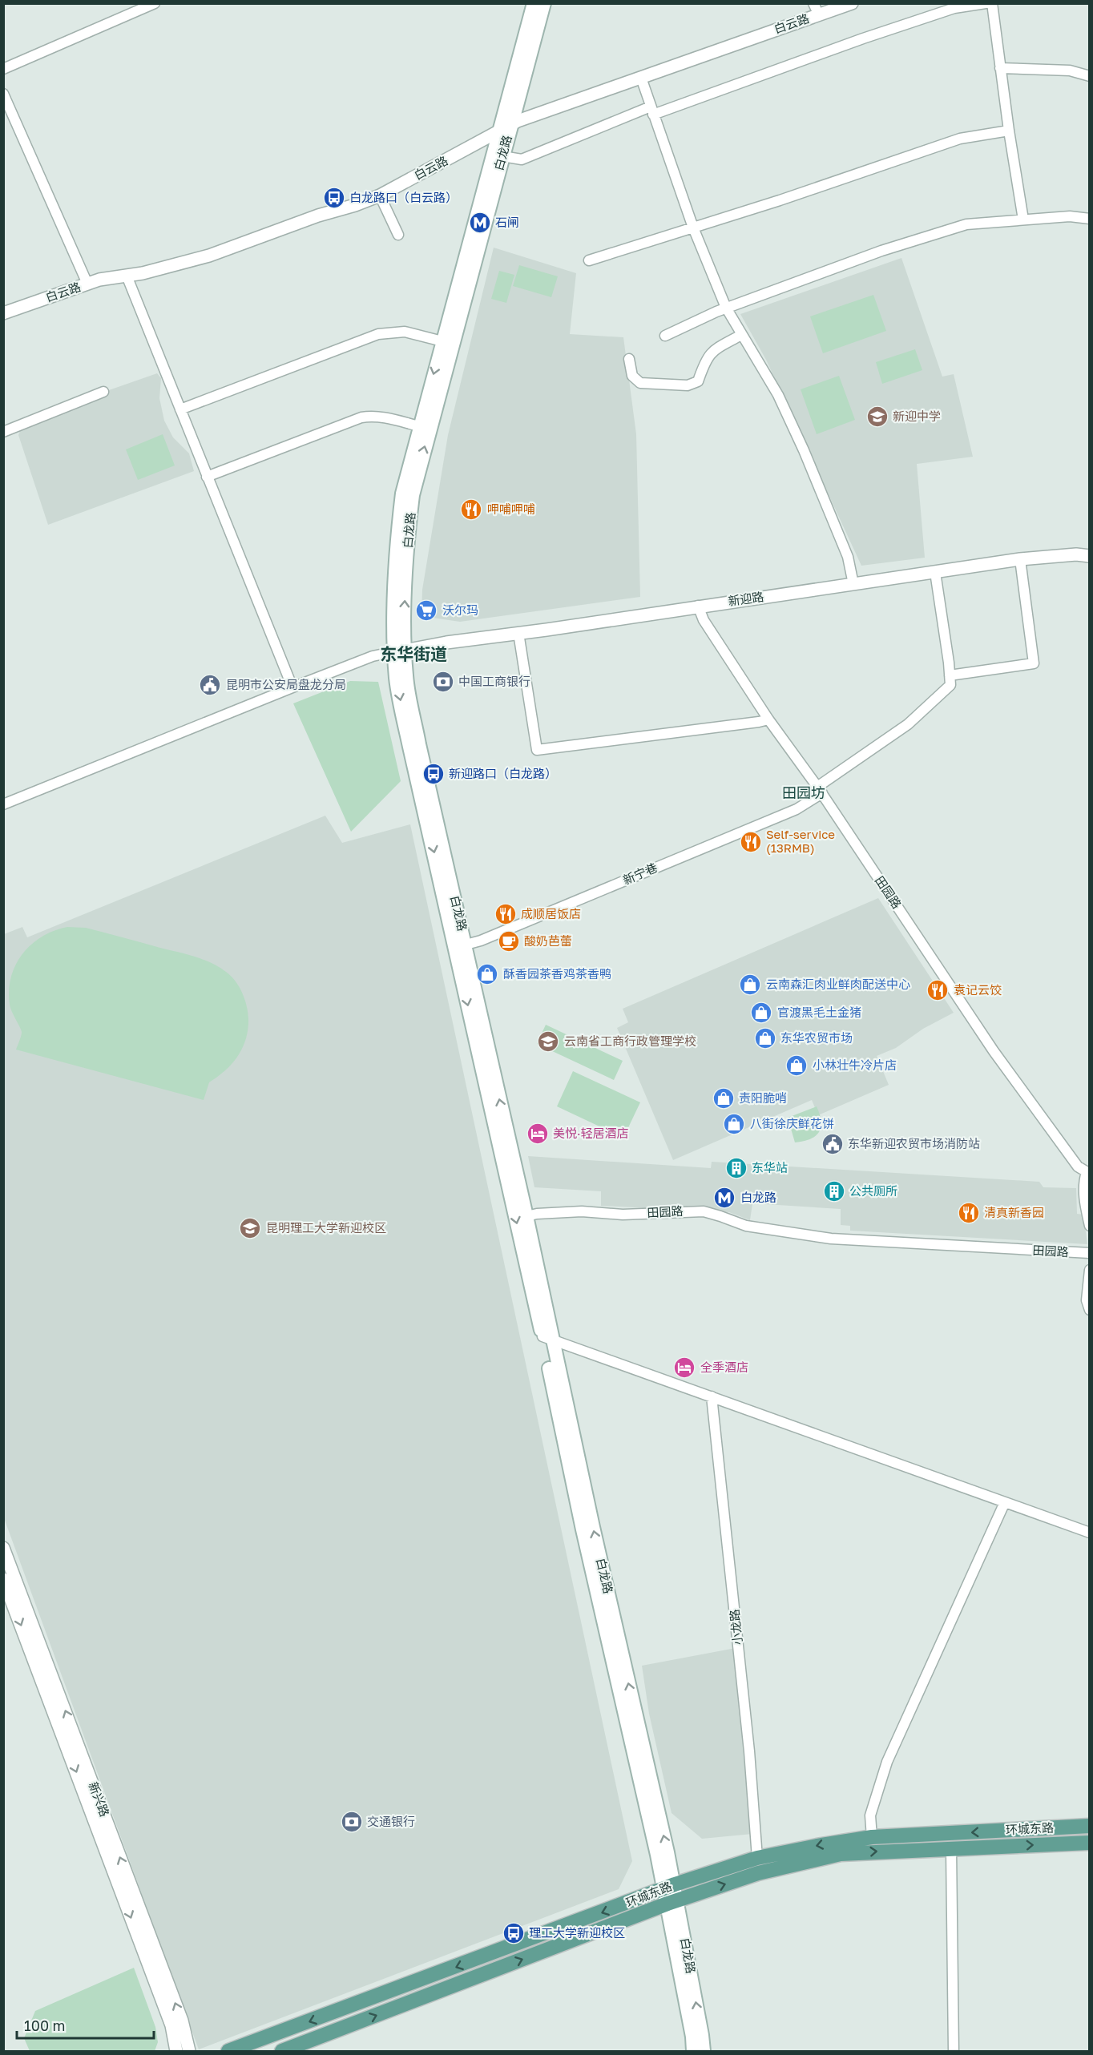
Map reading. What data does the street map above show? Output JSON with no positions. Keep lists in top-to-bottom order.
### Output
{
  "streets": {
    "main road": ["白龙路", "环城东路"],
    "street": [
      "白云路",
      "新迎路",
      "新宁巷",
      "田园路",
      "小龙路",
      "新兴路"
    ]
  },
  "crossings": [
    ["白云路", "白龙路"],
    ["白龙路", "新迎路"],
    ["白龙路", "新宁巷"],
    ["白龙路", "田园路"],
    ["白龙路", "环城东路"],
    ["新迎路", "田园路"],
    ["新宁巷", "田园路"],
    ["小龙路", "环城东路"]
  ],
  "districts": ["东华街道", "田园坊"],
  "places": {
    "bus stop": ["白龙路口（白云路）", "新迎路口（白龙路）", "理工大学新迎校区"],
    "metro station": ["石闸", "白龙路"],
    "school or university": ["新迎中学", "云南省工商行政管理学校", "昆明理工大学新迎校区"],
    "restaurant": [
      "呷哺呷哺",
      "Self-service (13RMB)",
      "成顺居饭店",
      "袁记云饺",
      "清真新香园"
    ],
    "supermarket": ["沃尔玛"],
    "bank": ["中国工商银行", "交通银行"],
    "public building": ["昆明市公安局盘龙分局", "东华新迎农贸市场消防站"],
    "cafe": ["酸奶芭蕾"],
    "shop": [
      "酥香园茶香鸡茶香鸭",
      "云南森汇肉业鲜肉配送中心",
      "官渡黑毛土金猪",
      "东华农贸市场",
      "小林壮牛冷片店",
      "责阳脆哨",
      "八街徐庆鲜花饼"
    ],
    "hotel": ["美悦·轻居酒店", "全季酒店"],
    "building": ["东华站", "公共厕所"]
  },
  "scale_bar": "100 m"
}
